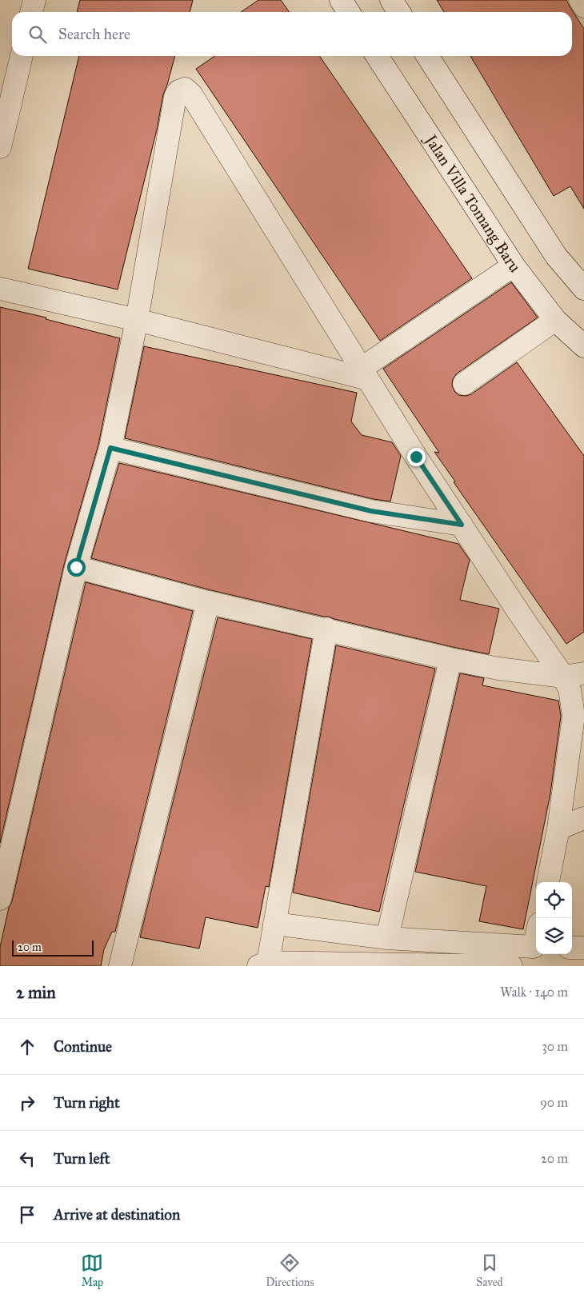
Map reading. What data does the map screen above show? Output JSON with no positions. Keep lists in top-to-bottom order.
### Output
{
  "streets": {
    "street": ["Jalan Villa Tomang Baru"]
  },
  "scale_bar": "20 m",
  "page": {
    "search": "Search here",
    "scale": "20 m",
    "heading": ["2 min", "Walk · 140 m"],
    "list": [
      ["Continue", "30 m"],
      ["Turn right", "90 m"],
      ["Turn left", "20 m"],
      "Arrive at destination"
    ],
    "nav": ["Map", "Directions", "Saved"]
  }
}
